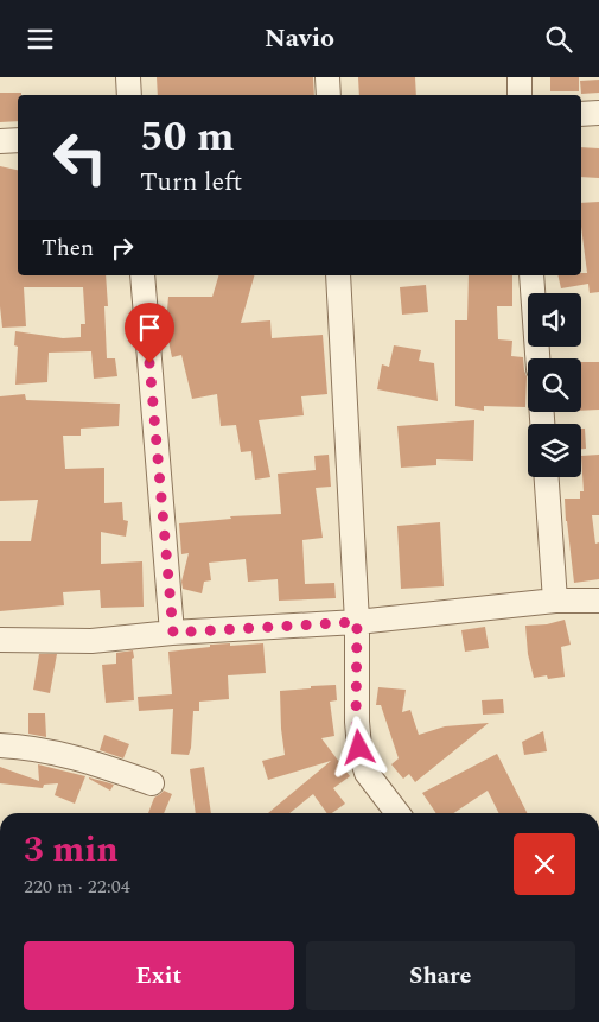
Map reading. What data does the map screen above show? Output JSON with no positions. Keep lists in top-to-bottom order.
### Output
{
  "page": {
    "header": "Navio",
    "turn": ["50 m", "Turn left"],
    "then": "Then",
    "heading": ["3 min", "220 m · 22:04"],
    "buttons": ["Exit", "Share"]
  }
}
